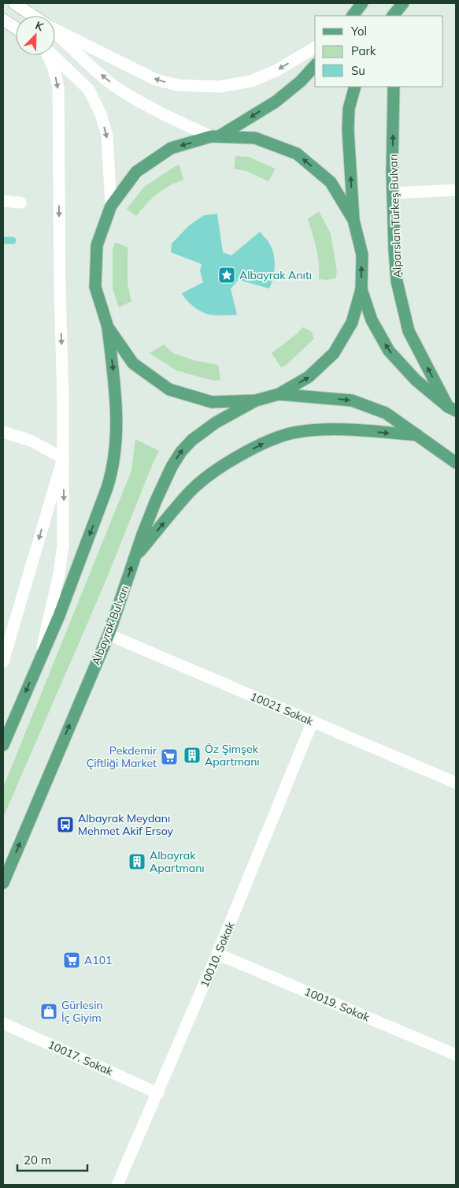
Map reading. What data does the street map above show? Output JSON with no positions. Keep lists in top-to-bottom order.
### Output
{
  "streets": {
    "main road": ["Alparslan Türkeş Bulvarı", "Albayrak Bulvarı"],
    "street": [
      "10021 Sokak",
      "10010. Sokak",
      "10019. Sokak",
      "10017. Sokak"
    ]
  },
  "crossings": [
    ["Albayrak Bulvarı", "10021 Sokak"],
    ["10021 Sokak", "10010. Sokak"],
    ["10010. Sokak", "10019. Sokak"],
    ["10010. Sokak", "10017. Sokak"]
  ],
  "places": {
    "place": ["Albayrak Anıtı"],
    "building": ["Öz Şimşek Apartmanı", "Albayrak Apartmanı"],
    "supermarket": ["Pekdemir Çiftliği Market", "A101"],
    "bus stop": ["Albayrak Meydanı Mehmet Akif Ersoy"],
    "shop": ["Gürlesin İç Giyim"]
  },
  "legend": ["Yol", "Park", "Su"],
  "scale_bar": "20 m",
  "north": "top right"
}
